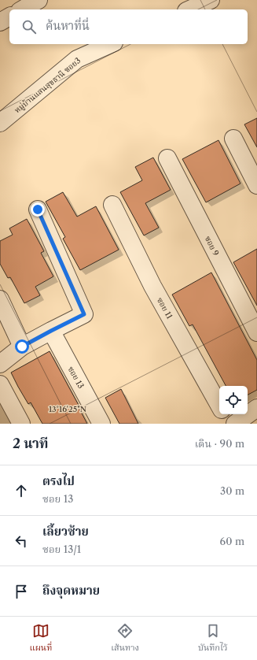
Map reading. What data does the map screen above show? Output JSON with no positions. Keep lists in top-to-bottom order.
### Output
{
  "streets": {
    "street": [
      "หมู่บ้านแสนสุขธานี ซอย3",
      "ซอย 9",
      "ซอย 11",
      "ซอย 13"
    ]
  },
  "page": {
    "search": "ค้นหาที่นี่",
    "heading": ["2 นาที", "เดิน · 90 m"],
    "list": [
      ["ตรงไป", "ซอย 13", "30 m"],
      ["เลี้ยวซ้าย", "ซอย 13/1", "60 m"],
      "ถึงจุดหมาย"
    ],
    "nav": ["แผนที่", "เส้นทาง", "บันทึกไว้"]
  },
  "coordinates": ["13°16'25\"N"]
}
